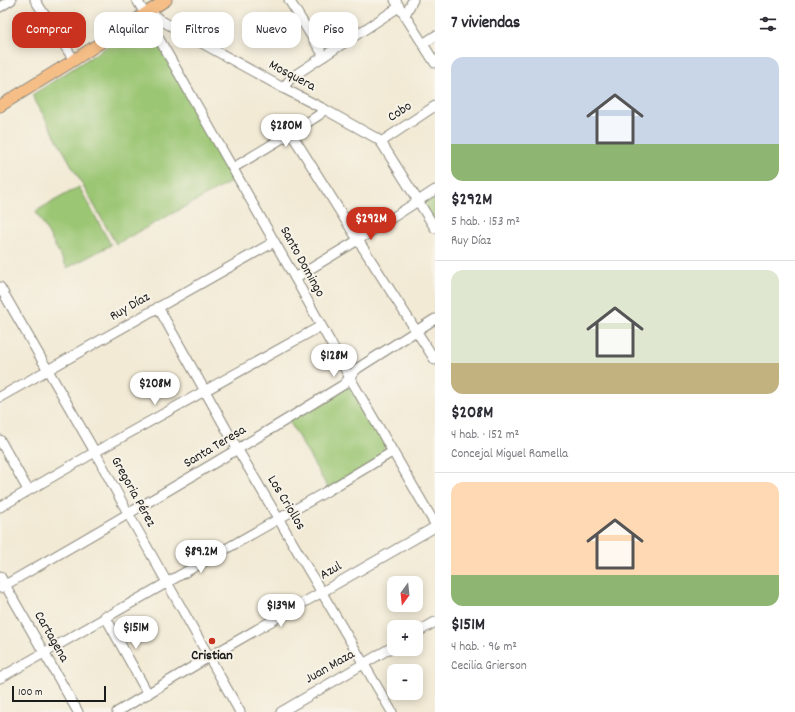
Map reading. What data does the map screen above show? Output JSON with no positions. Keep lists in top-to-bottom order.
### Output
{
  "streets": {
    "street": [
      "Mosquera",
      "Cobo",
      "Santo Domingo",
      "Ruy Díaz",
      "Santa Teresa",
      "Gregoria Pérez",
      "Los Criollos",
      "Azul",
      "Cartagena",
      "Juan Maza"
    ]
  },
  "crossings": [
    ["Mosquera", "Cobo"],
    ["Santo Domingo", "Ruy Díaz"],
    ["Santo Domingo", "Santa Teresa"],
    ["Santo Domingo", "Azul"],
    ["Ruy Díaz", "Gregoria Pérez"],
    ["Ruy Díaz", "Los Criollos"],
    ["Santa Teresa", "Gregoria Pérez"],
    ["Santa Teresa", "Los Criollos"],
    ["Santa Teresa", "Cartagena"],
    ["Gregoria Pérez", "Azul"],
    ["Los Criollos", "Azul"],
    ["Los Criollos", "Juan Maza"]
  ],
  "places": ["Cristian"],
  "scale_bar": "100 m",
  "north": "bottom",
  "page": {
    "heading": "7 viviendas",
    "chip": [
      "Comprar",
      "Alquilar",
      "Filtros",
      "Nuevo",
      "Piso"
    ],
    "list": [
      {
        "name": "$292M",
        "note": "5 hab. · 153 m² · Ruy Díaz"
      },
      {
        "name": "$208M",
        "note": "4 hab. · 152 m² · Concejal Miguel Ramella"
      },
      {
        "name": "$151M",
        "note": "4 hab. · 96 m² · Cecilia Grierson"
      }
    ],
    "price": [
      "$280M",
      "$292M",
      "$128M",
      "$208M",
      "$89.2M",
      "$139M",
      "$151M"
    ],
    "map_buttons": ["+", "−"],
    "scale": "100 m"
  }
}
